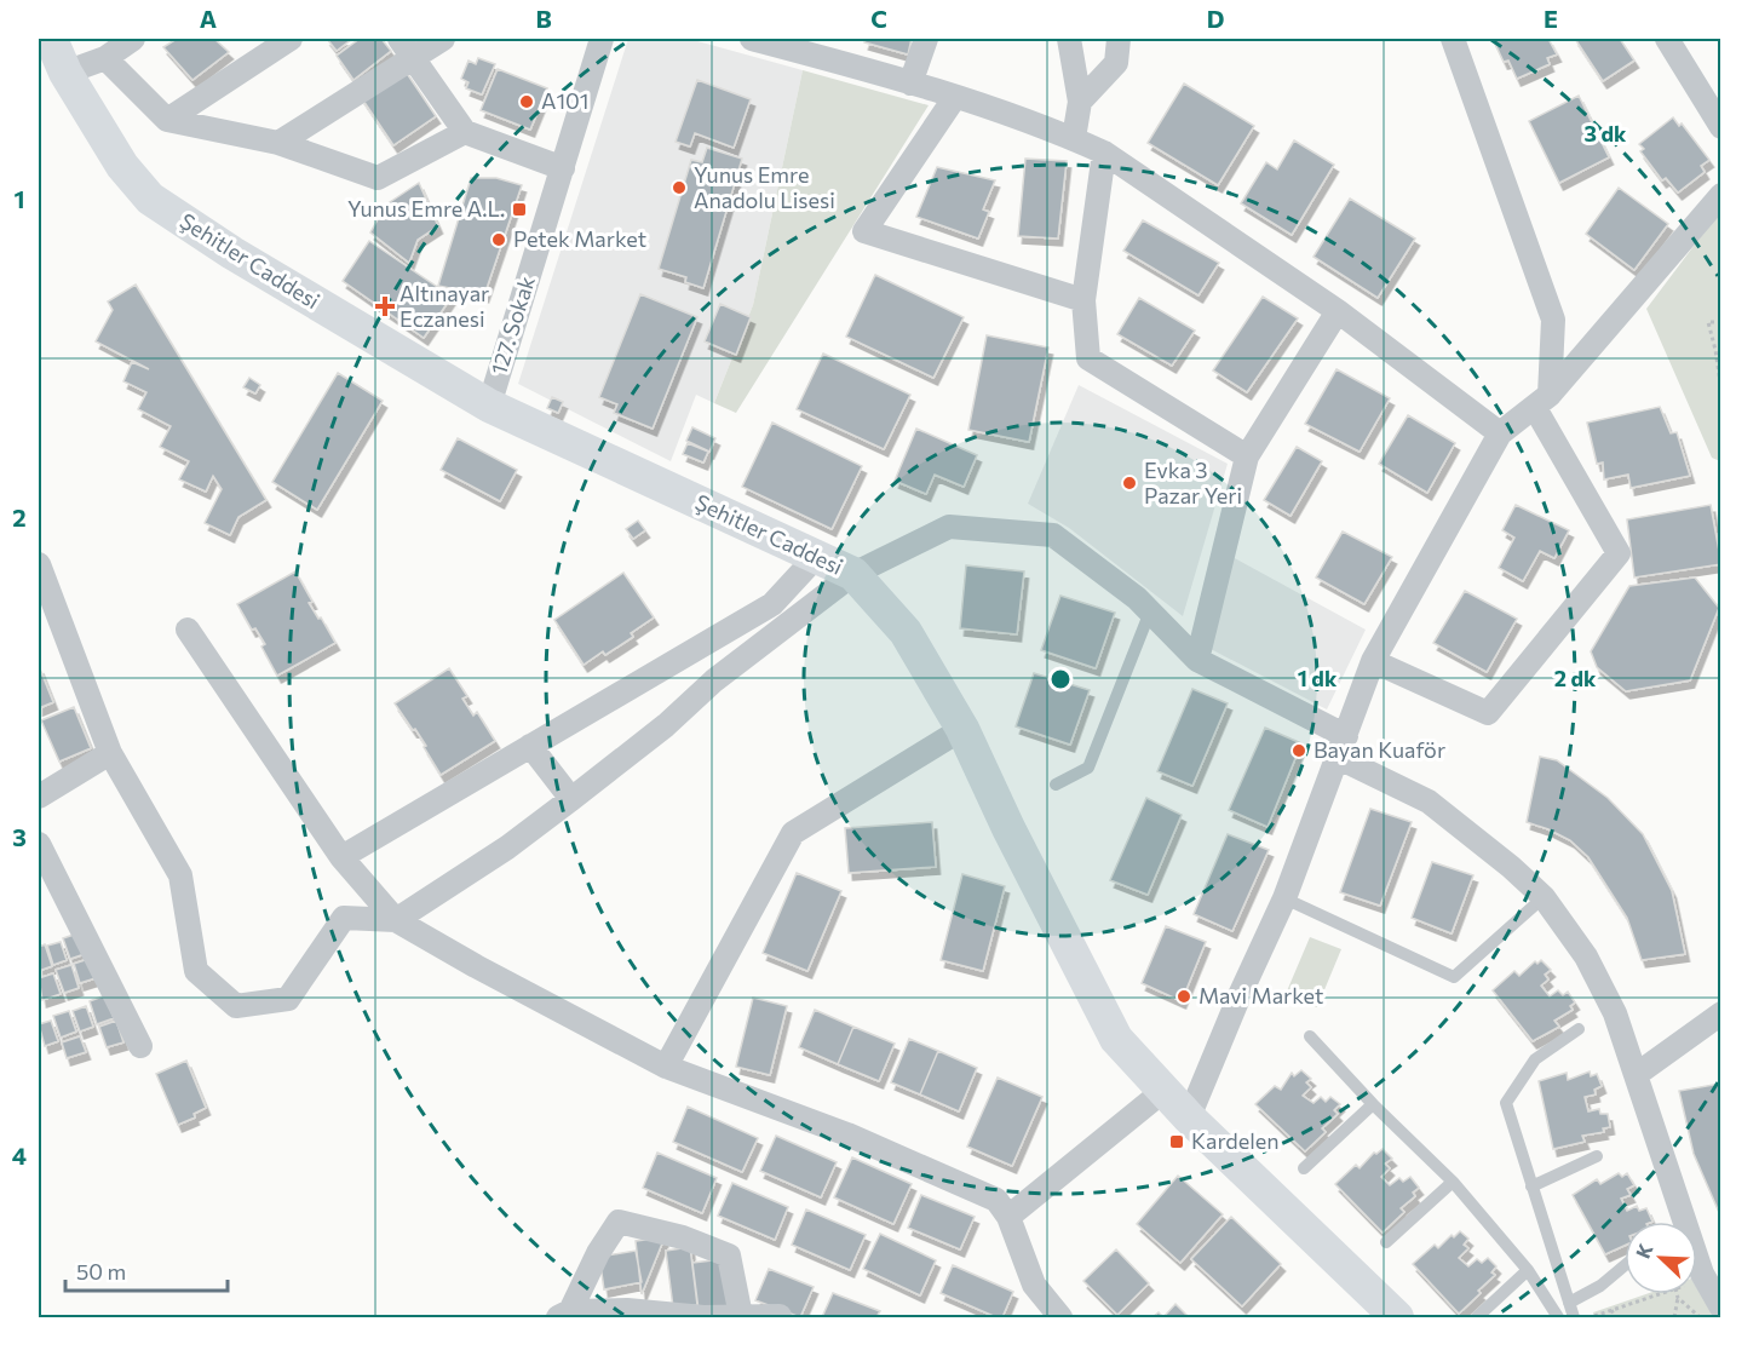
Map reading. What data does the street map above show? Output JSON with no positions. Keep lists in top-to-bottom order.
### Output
{
  "streets": {
    "street": ["Şehitler Caddesi", "127. Sokak"]
  },
  "crossings": [
    ["Şehitler Caddesi", "127. Sokak"]
  ],
  "places": {
    "other": [
      "A101",
      "Yunus Emre Anadolu Lisesi",
      "Petek Market",
      "Evka 3 Pazar Yeri",
      "Bayan Kuaför",
      "Mavi Market"
    ],
    "transit": ["Yunus Emre A.L.", "Kardelen"],
    "health": ["Altınayar Eczanesi"]
  },
  "scale_bar": "50 m",
  "north": "top left",
  "grid": {
    "columns": [
      "A",
      "B",
      "C",
      "D",
      "E"
    ],
    "rows": [
      "1",
      "2",
      "3",
      "4"
    ]
  },
  "rings": ["3 dk", "1 dk", "2 dk"]
}
